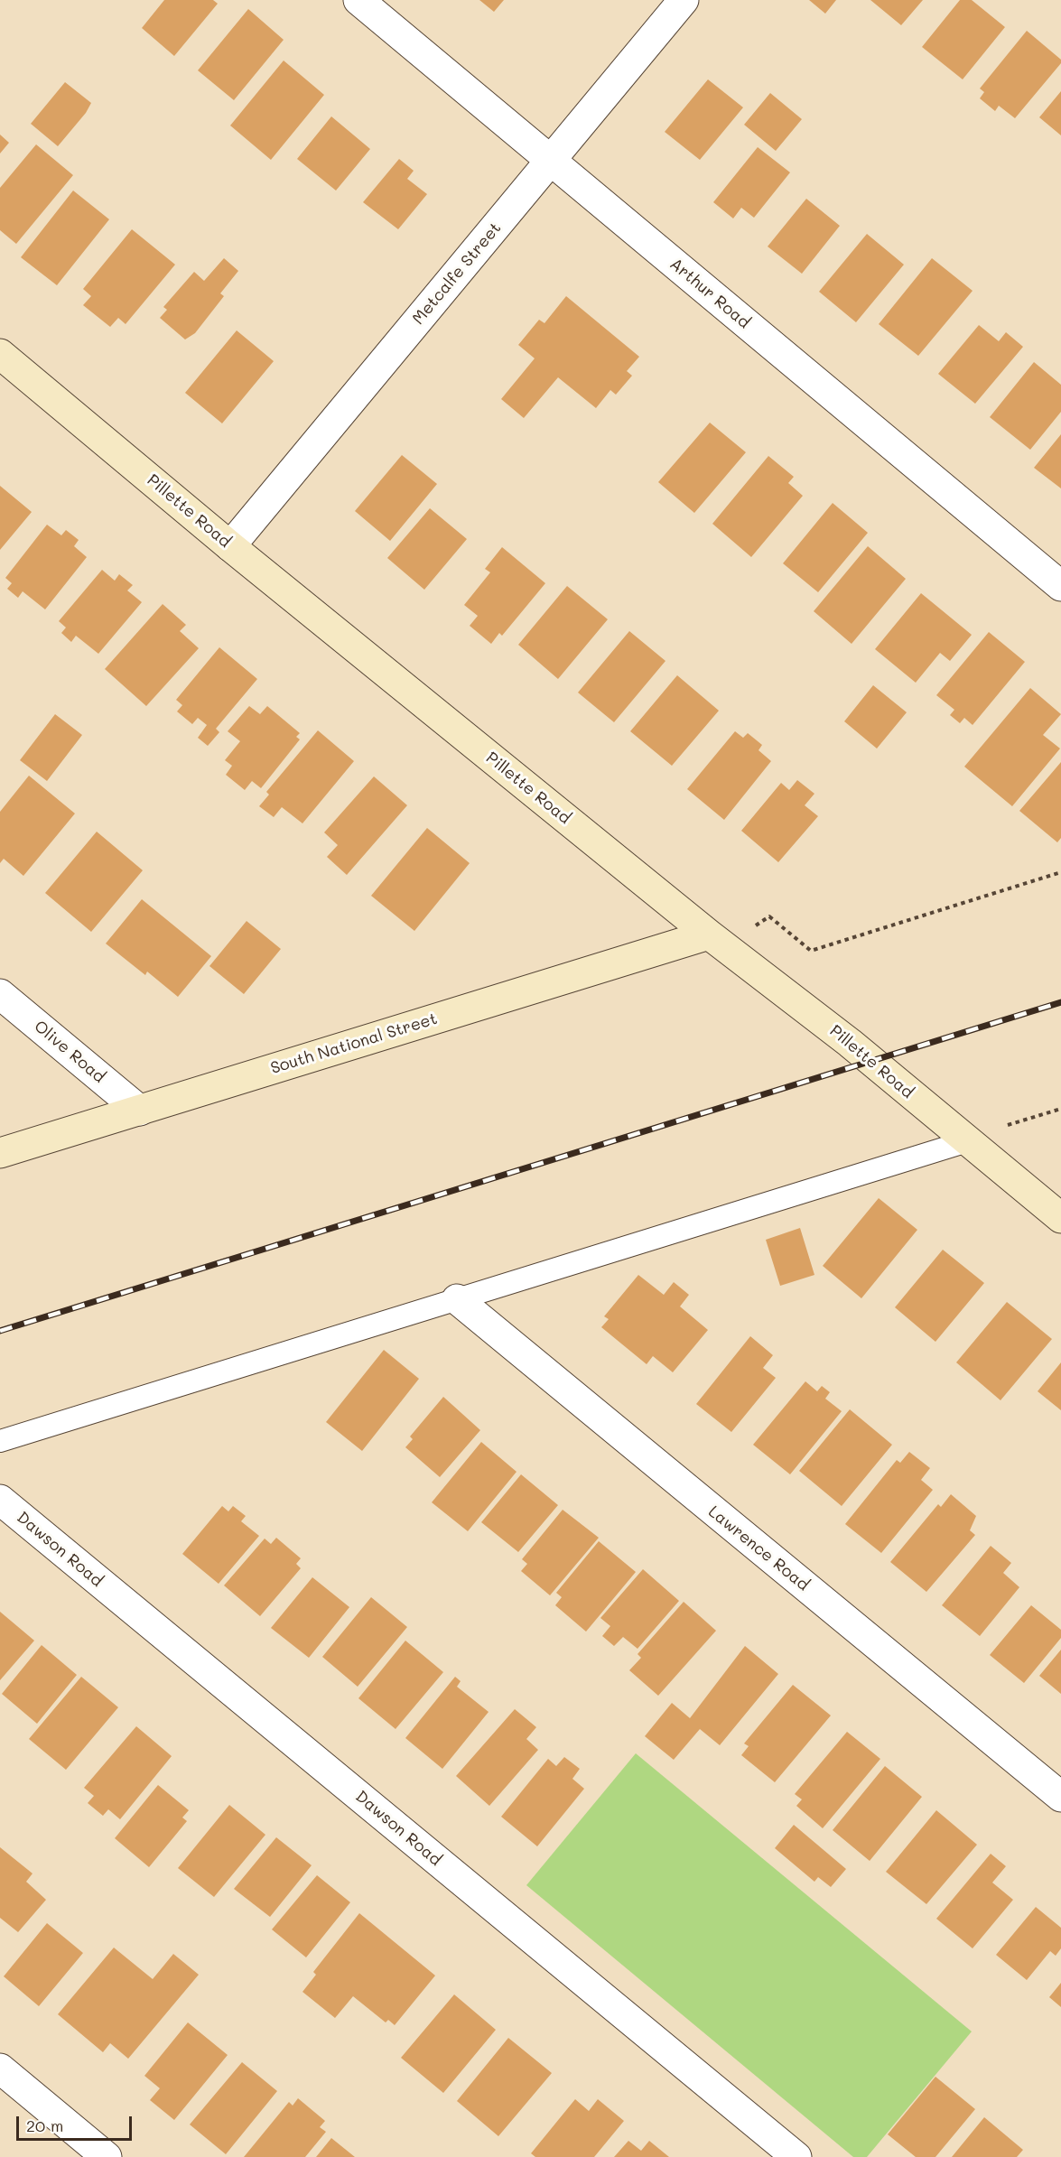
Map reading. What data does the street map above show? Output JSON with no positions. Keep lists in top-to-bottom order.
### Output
{
  "streets": {
    "street": [
      "Metcalfe Street",
      "Arthur Road",
      "Pillette Road",
      "South National Street",
      "Olive Road",
      "Lawrence Road",
      "Dawson Road"
    ]
  },
  "crossings": [
    ["Metcalfe Street", "Arthur Road"],
    ["Metcalfe Street", "Pillette Road"],
    ["Pillette Road", "South National Street"],
    ["South National Street", "Olive Road"]
  ],
  "scale_bar": "20 m"
}
